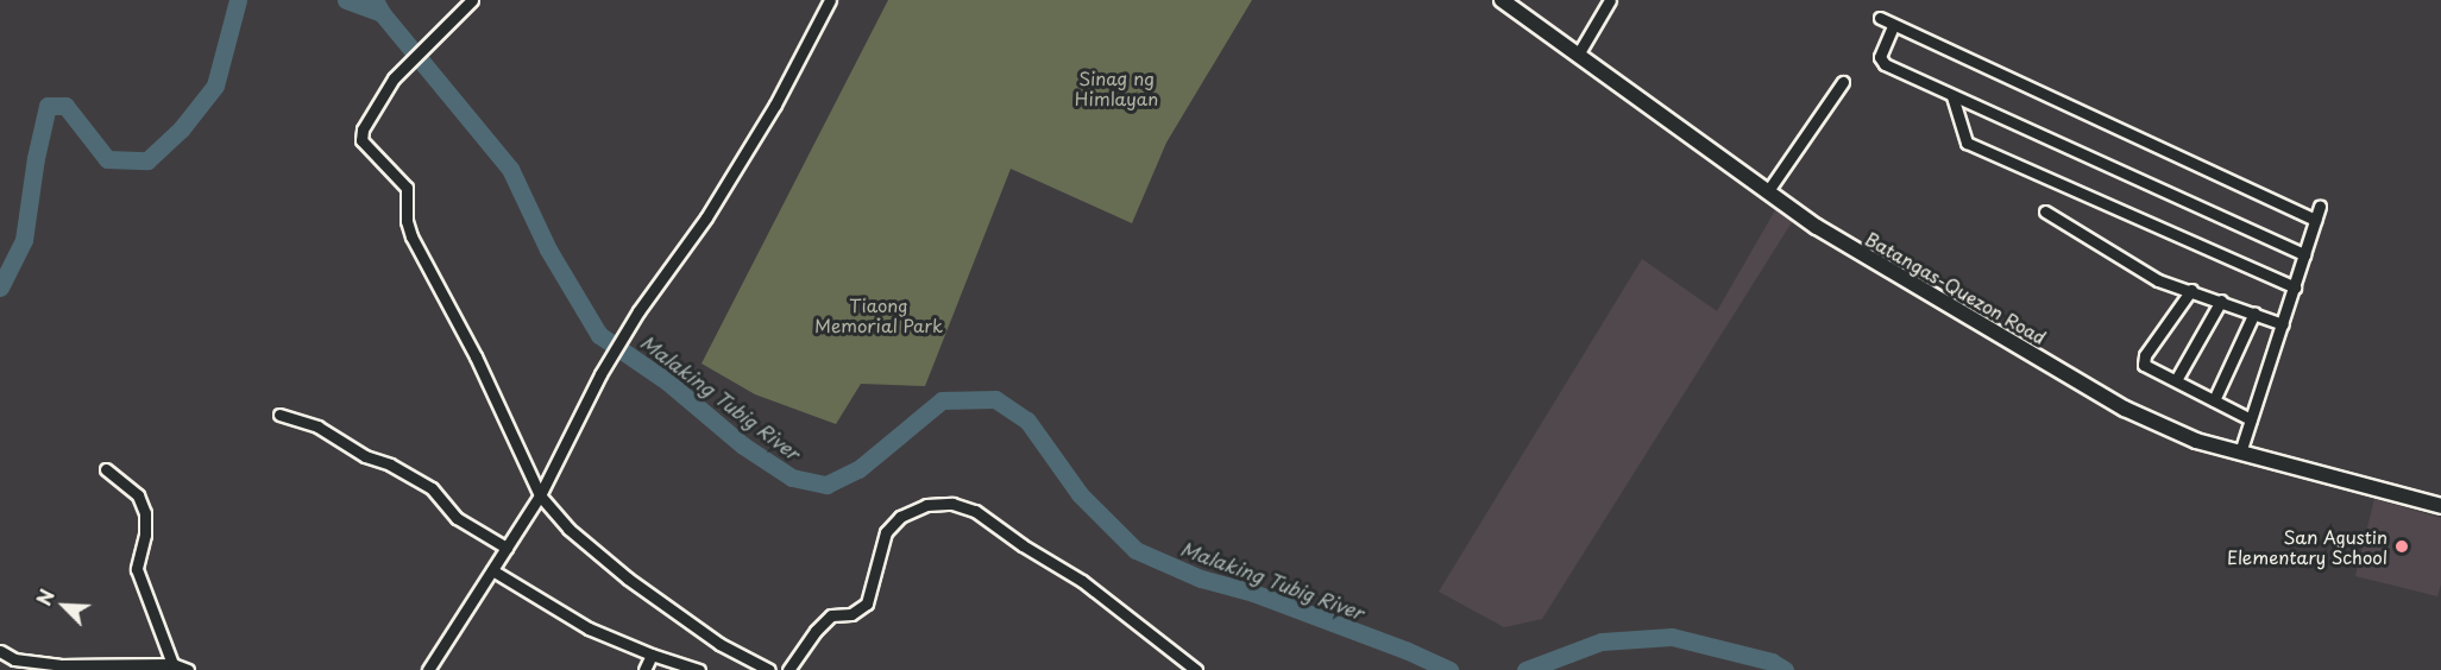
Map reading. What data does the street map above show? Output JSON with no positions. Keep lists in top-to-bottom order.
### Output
{
  "streets": {
    "main road": ["Batangas-Quezon Road"]
  },
  "water": ["Malaking Tubig River"],
  "parks": ["Sinag ng Himlayan", "Tiaong Memorial Park"],
  "places": ["San Agustin Elementary School"],
  "north": "top left"
}
